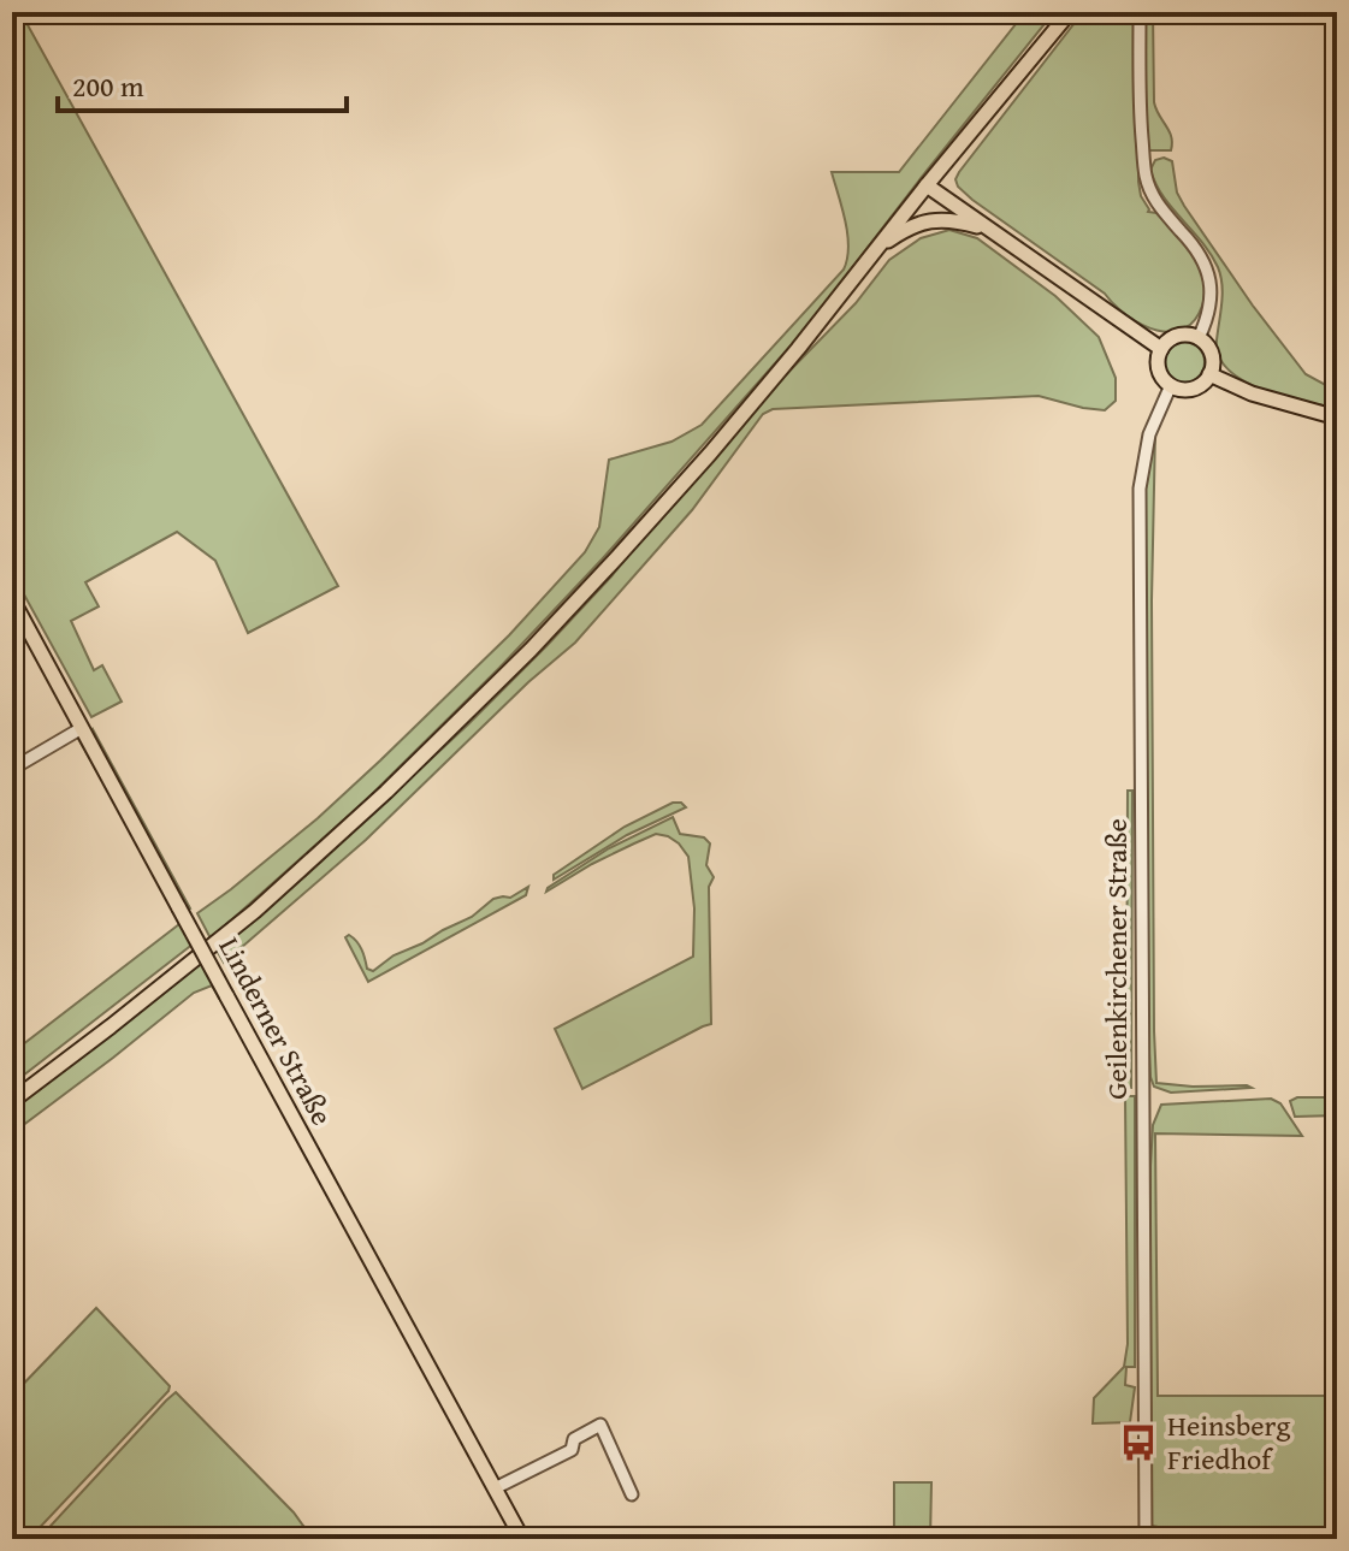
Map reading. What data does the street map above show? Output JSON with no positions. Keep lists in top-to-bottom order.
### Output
{
  "streets": {
    "main road": ["Linderner Straße"],
    "street": ["Geilenkirchener Straße"]
  },
  "places": {
    "bus stop": ["Heinsberg Friedhof"]
  },
  "scale_bar": "200 m"
}
